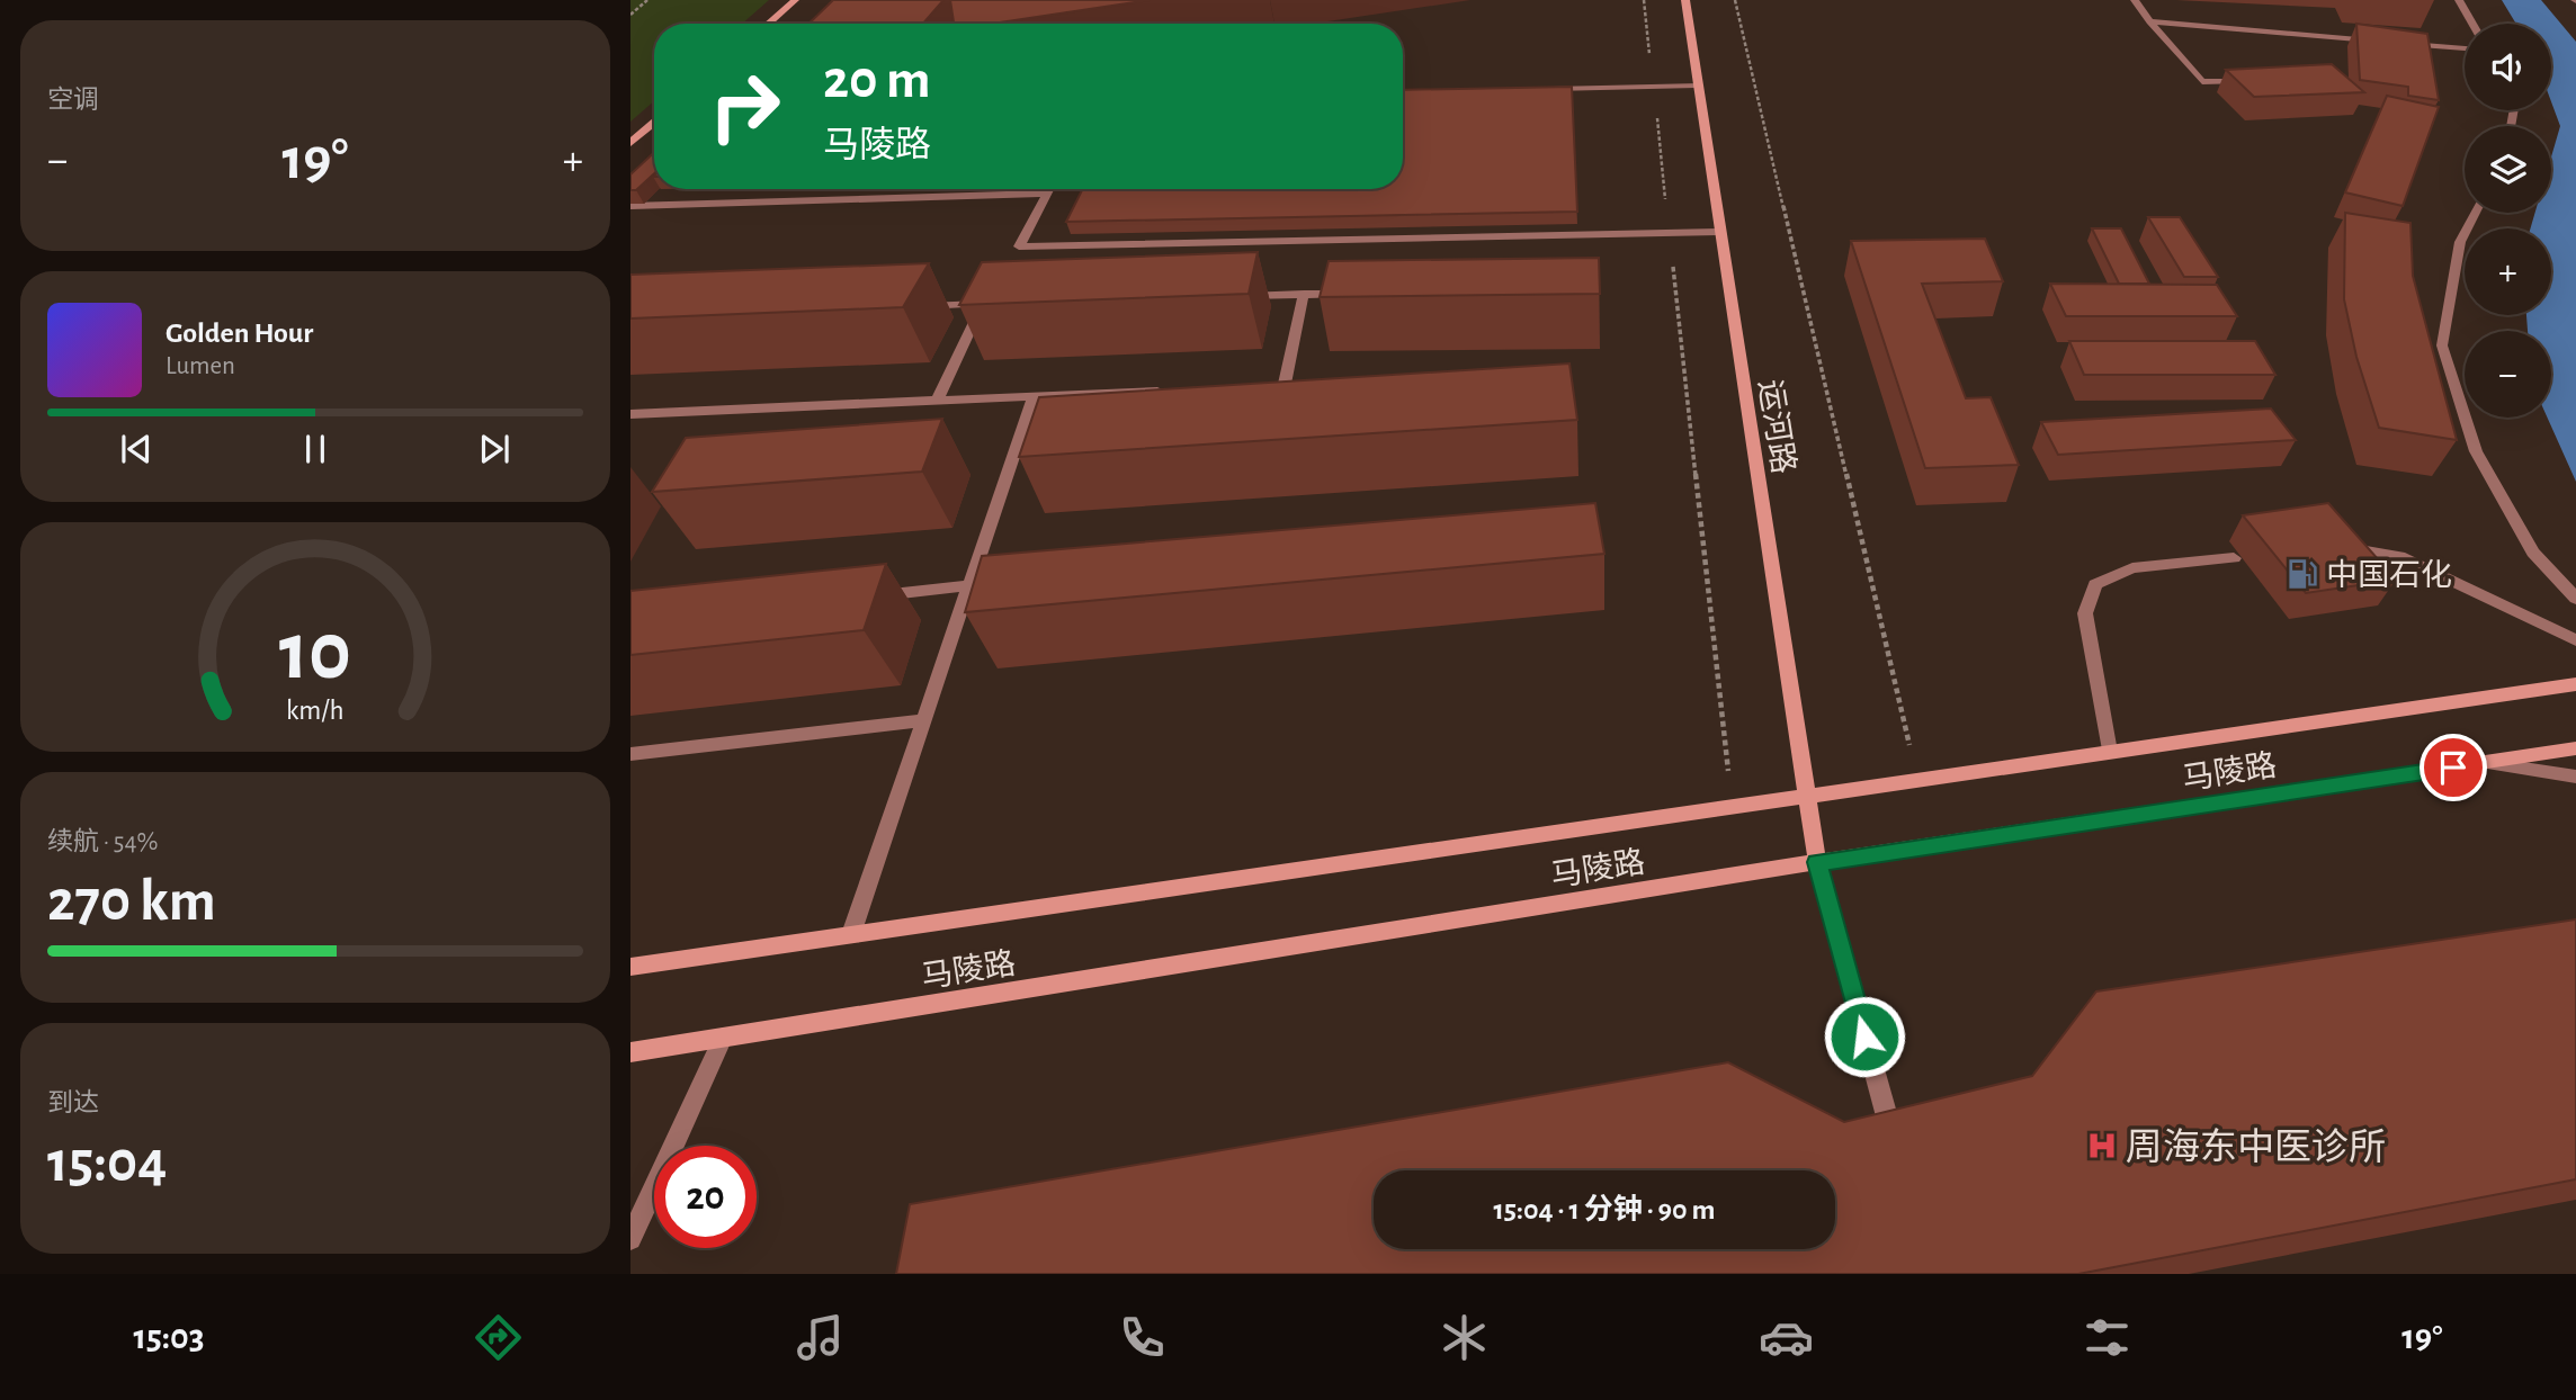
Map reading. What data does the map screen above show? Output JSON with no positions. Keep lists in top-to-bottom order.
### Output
{
  "streets": {
    "street": ["运河路", "马陵路"]
  },
  "crossings": [
    ["运河路", "马陵路"]
  ],
  "places": {
    "fuel station": ["中国石化"],
    "hospital": ["周海东中医诊所"]
  },
  "page": {
    "tile": [
      "空调",
      ["续航 · 54%", "270 km"],
      ["到达", "15:04"]
    ],
    "map_buttons": ["+", "−"],
    "turn": ["20 m", "马陵路"],
    "heat": ["−", "19°", "+"],
    "song": ["Golden Hour", "Lumen"],
    "limit": "20",
    "trip": "15:04 · 1 分钟 · 90 m",
    "tabs": ["15:03", "19°"],
    "gauge": ["10", "km/h"]
  }
}
